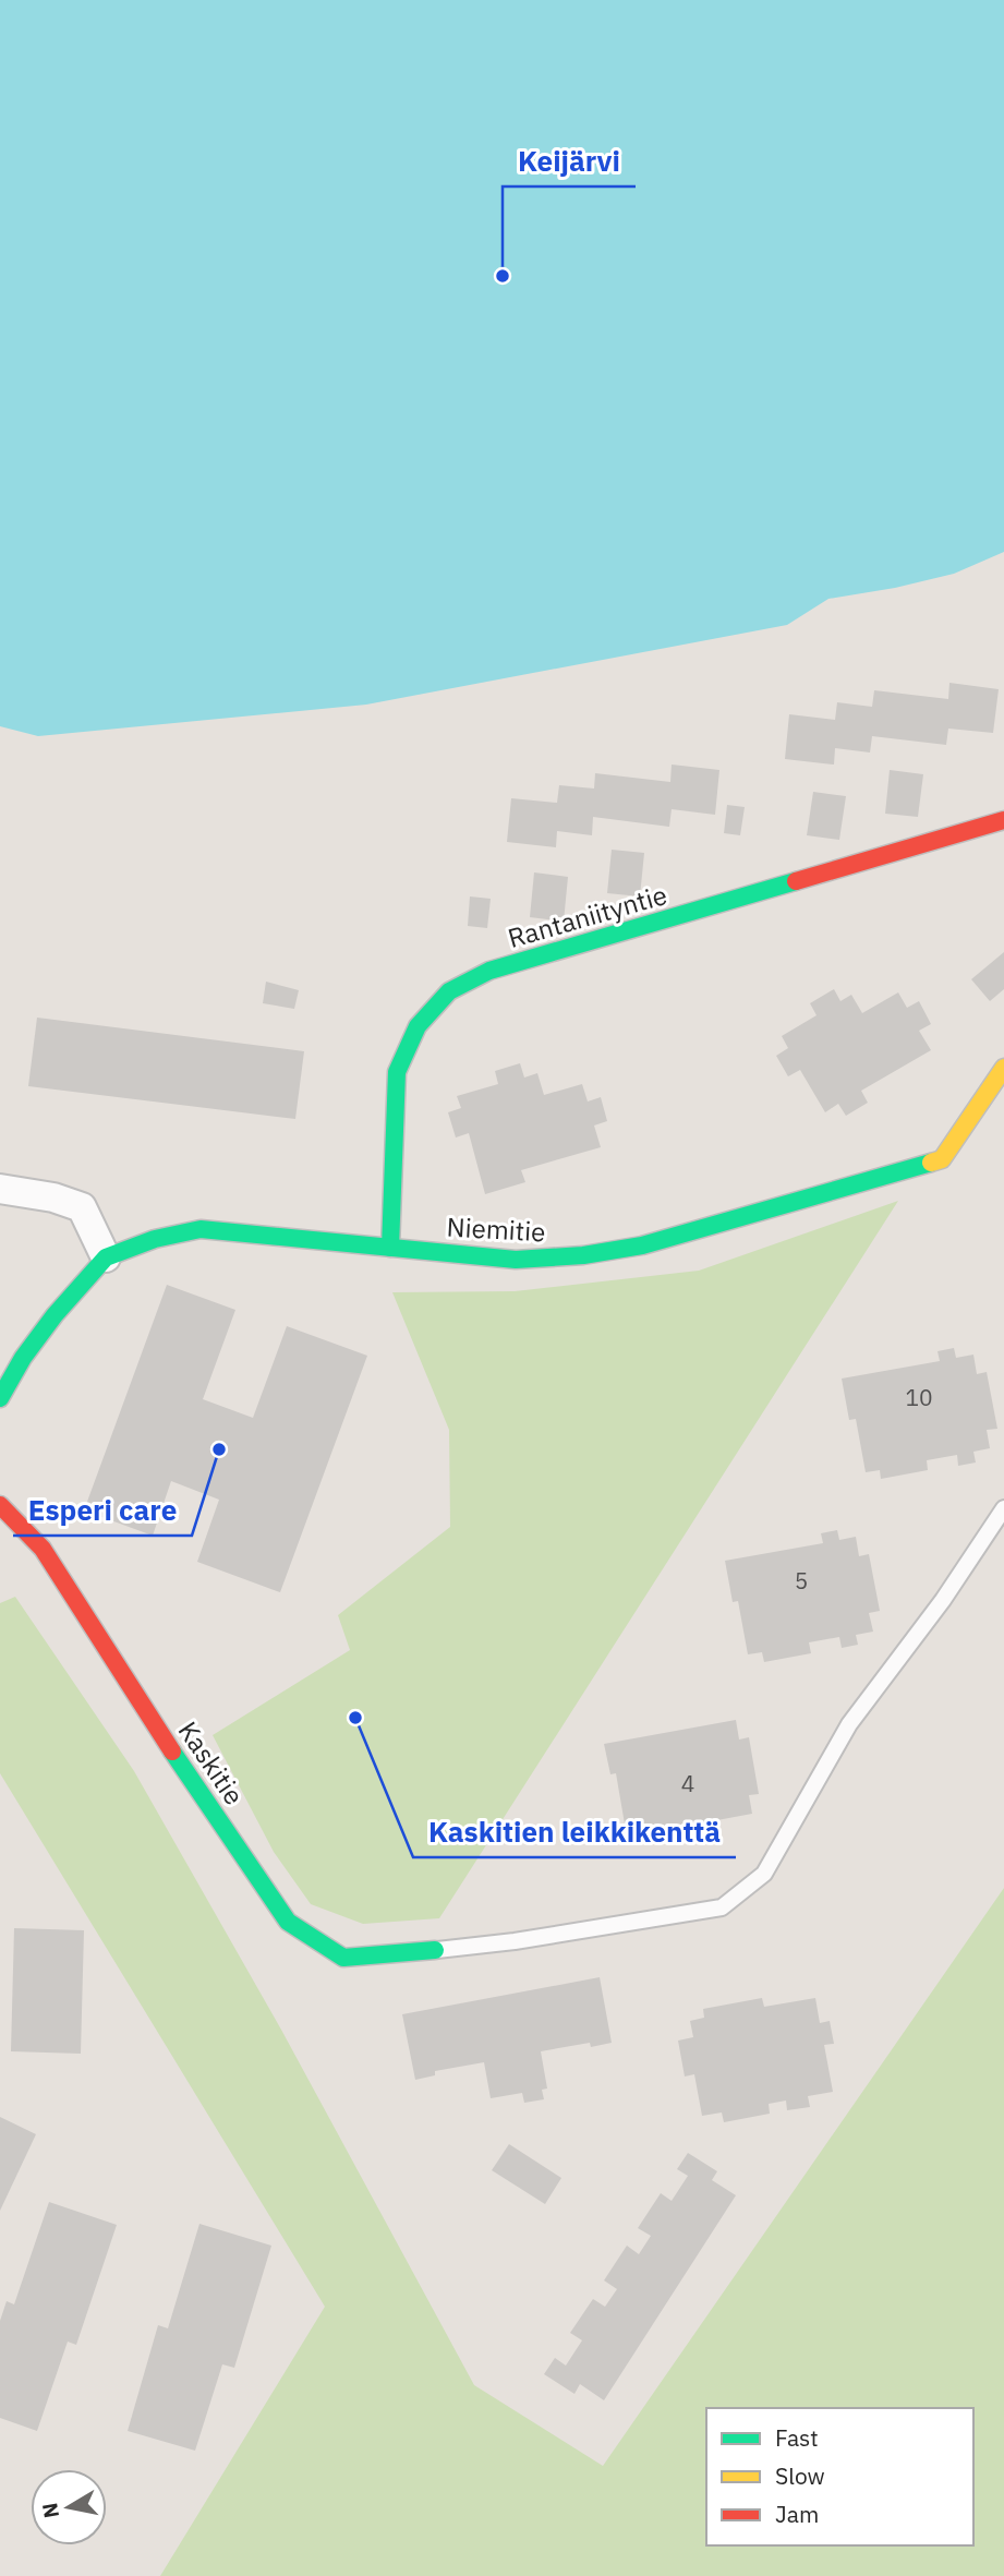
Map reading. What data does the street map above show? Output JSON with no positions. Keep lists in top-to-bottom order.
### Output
{
  "streets": {
    "street": ["Rantaniityntie", "Niemitie", "Kaskitie"]
  },
  "crossings": [
    ["Rantaniityntie", "Niemitie"]
  ],
  "places": ["Keijärvi", "Esperi care", "Kaskitien leikkikenttä"],
  "house_numbers": ["10", "5", "4"],
  "legend": ["Fast", "Slow", "Jam"],
  "north": "left"
}
